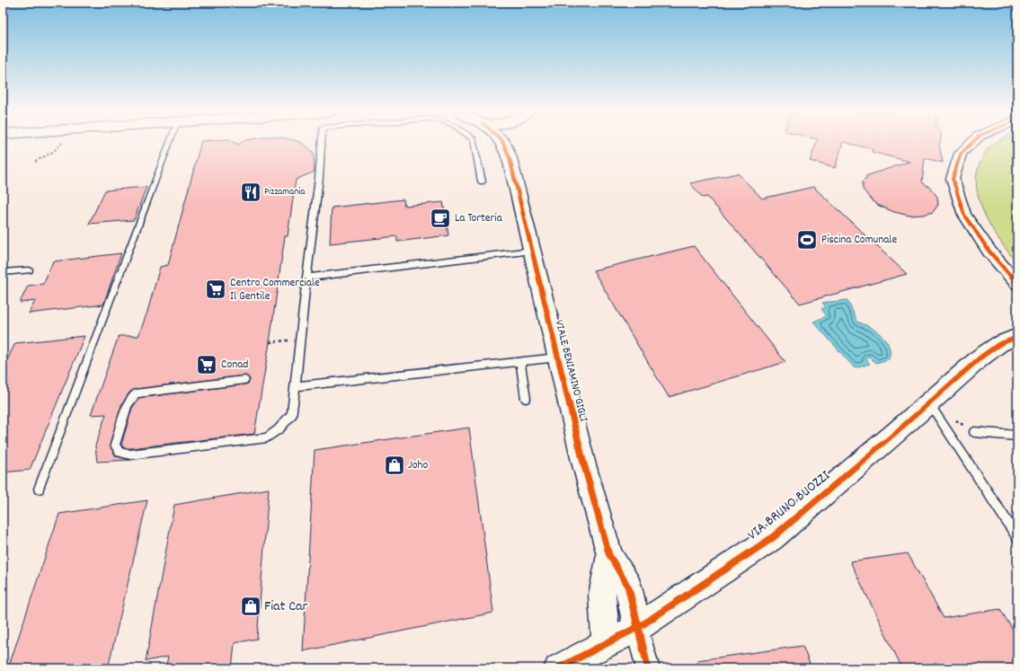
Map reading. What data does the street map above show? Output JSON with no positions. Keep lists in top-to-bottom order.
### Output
{
  "streets": {
    "street": ["VIALE BENIAMINO GIGLI", "VIA BRUNO BUOZZI"]
  },
  "crossings": [
    ["VIALE BENIAMINO GIGLI", "VIA BRUNO BUOZZI"]
  ],
  "places": {
    "restaurant": ["Pizzamania"],
    "cafe": ["La Torteria"],
    "sports": ["Piscina Comunale"],
    "supermarket": ["Centro Commerciale Il Gentile", "Conad"],
    "shop": ["Joho", "Fiat Car"]
  }
}
